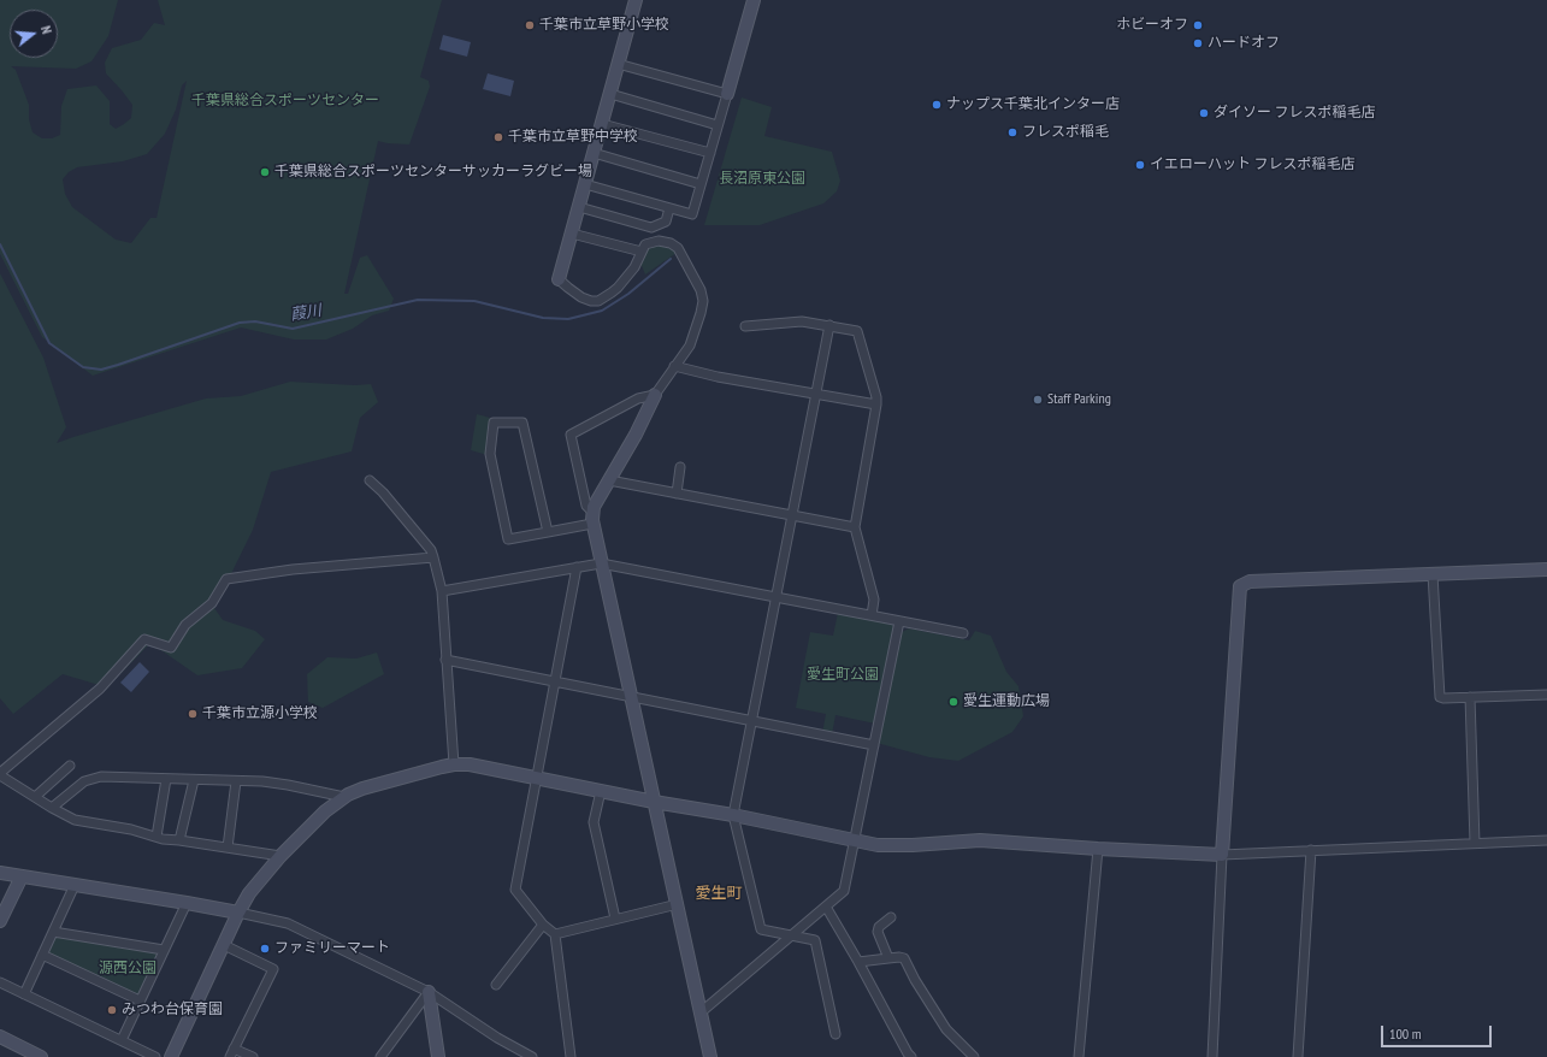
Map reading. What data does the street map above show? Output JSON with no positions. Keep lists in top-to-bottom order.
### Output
{
  "districts": ["愛生町"],
  "water": ["葭川"],
  "parks": [
    "千葉県総合スポーツセンター",
    "長沼原東公園",
    "愛生町公園",
    "源西公園"
  ],
  "places": [
    "千葉市立草野小学校",
    "ホビーオフ",
    "ハードオフ",
    "ナップス千葉北インター店",
    "ダイソー フレスポ稲毛店",
    "フレスポ稲毛",
    "千葉市立草野中学校",
    "イエローハット フレスポ稲毛店",
    "千葉県総合スポーツセンターサッカーラグビー場",
    "Staff Parking",
    "愛生運動広場",
    "千葉市立源小学校",
    "ファミリーマート",
    "みつわ台保育園"
  ],
  "scale_bar": "100 m",
  "north": "right"
}
